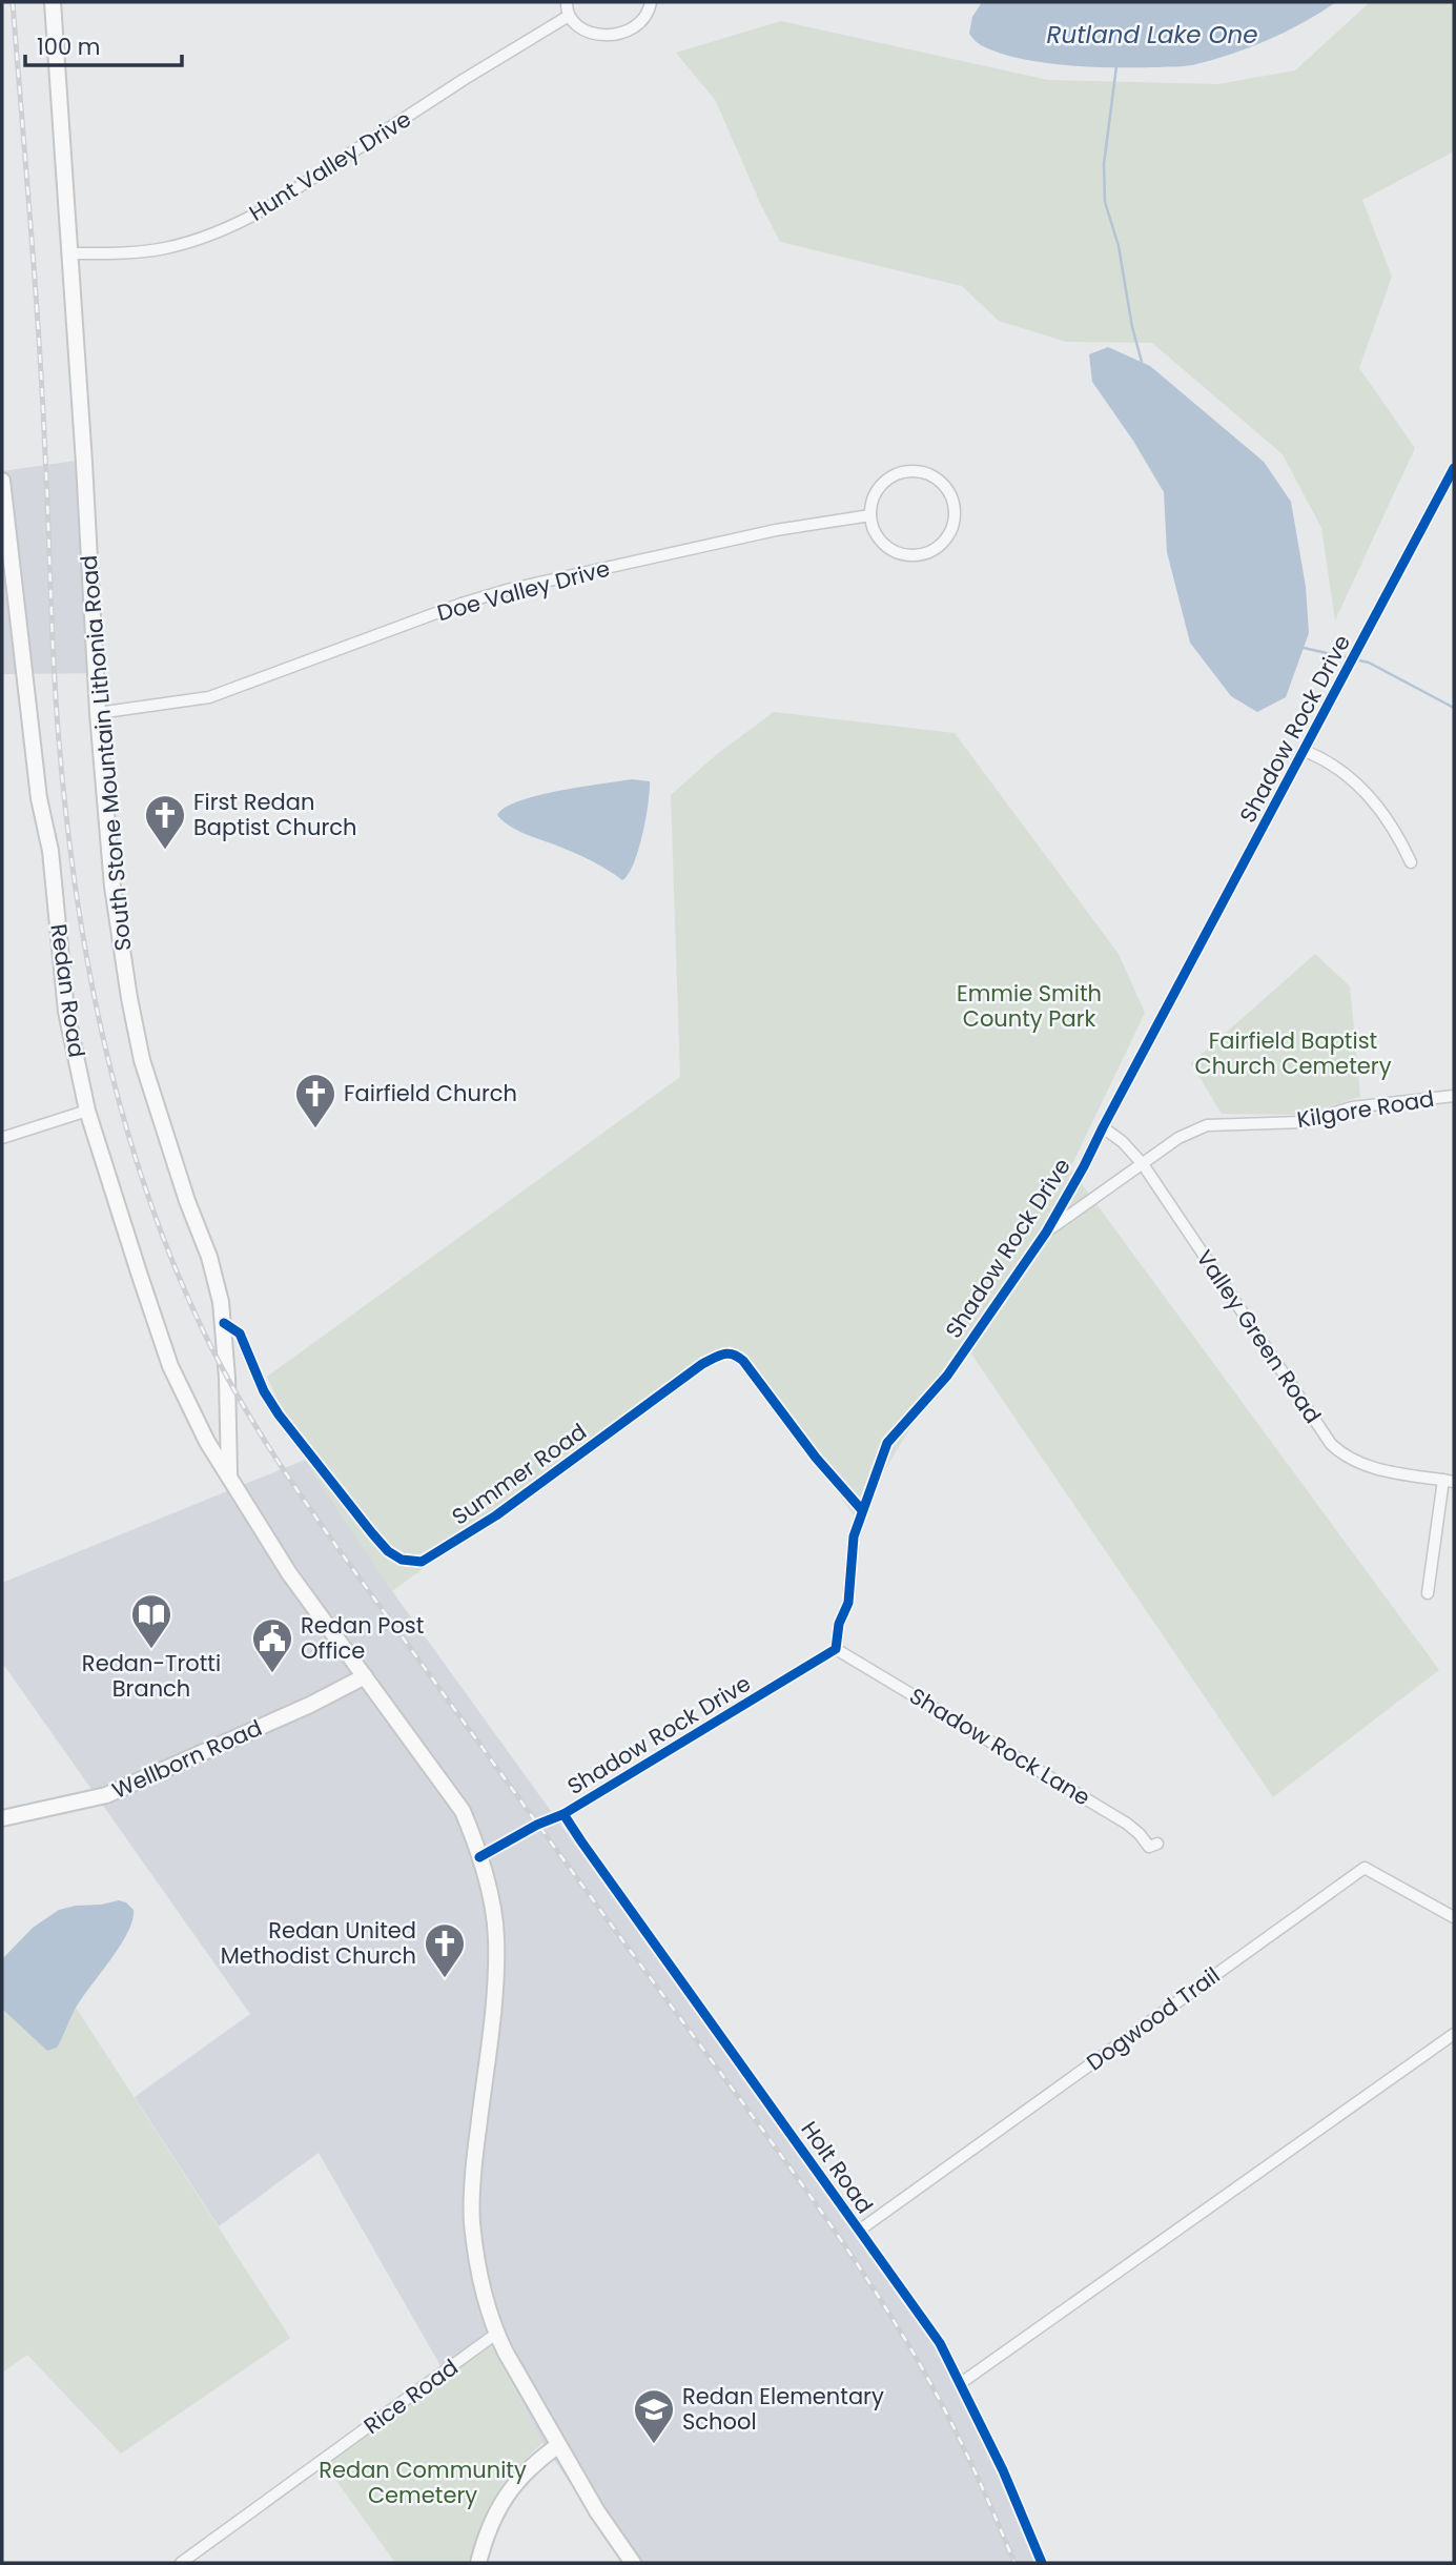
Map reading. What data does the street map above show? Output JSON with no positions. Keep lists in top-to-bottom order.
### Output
{
  "streets": {
    "main road": ["South Stone Mountain Lithonia Road", "Redan Road", "Wellborn Road"],
    "street": [
      "Hunt Valley Drive",
      "Doe Valley Drive",
      "Shadow Rock Drive",
      "Kilgore Road",
      "Valley Green Road",
      "Summer Road",
      "Shadow Rock Lane",
      "Dogwood Trail",
      "Holt Road",
      "Rice Road"
    ]
  },
  "crossings": [
    ["Hunt Valley Drive", "South Stone Mountain Lithonia Road"],
    ["Doe Valley Drive", "South Stone Mountain Lithonia Road"],
    ["Shadow Rock Drive", "South Stone Mountain Lithonia Road"],
    ["Shadow Rock Drive", "Kilgore Road"],
    ["Shadow Rock Drive", "Valley Green Road"],
    ["Shadow Rock Drive", "Summer Road"],
    ["Shadow Rock Drive", "Shadow Rock Lane"],
    ["Shadow Rock Drive", "Holt Road"],
    ["South Stone Mountain Lithonia Road", "Redan Road"],
    ["South Stone Mountain Lithonia Road", "Summer Road"],
    ["South Stone Mountain Lithonia Road", "Wellborn Road"],
    ["South Stone Mountain Lithonia Road", "Rice Road"],
    ["Kilgore Road", "Valley Green Road"],
    ["Dogwood Trail", "Holt Road"]
  ],
  "water": ["Rutland Lake One"],
  "parks": ["Emmie Smith County Park", "Fairfield Baptist Church Cemetery", "Redan Community Cemetery"],
  "places": {
    "church": ["First Redan Baptist Church", "Fairfield Church", "Redan United Methodist Church"],
    "library": ["Redan-Trotti Branch"],
    "public building": ["Redan Post Office"],
    "school or university": ["Redan Elementary School"]
  },
  "scale_bar": "100 m"
}
